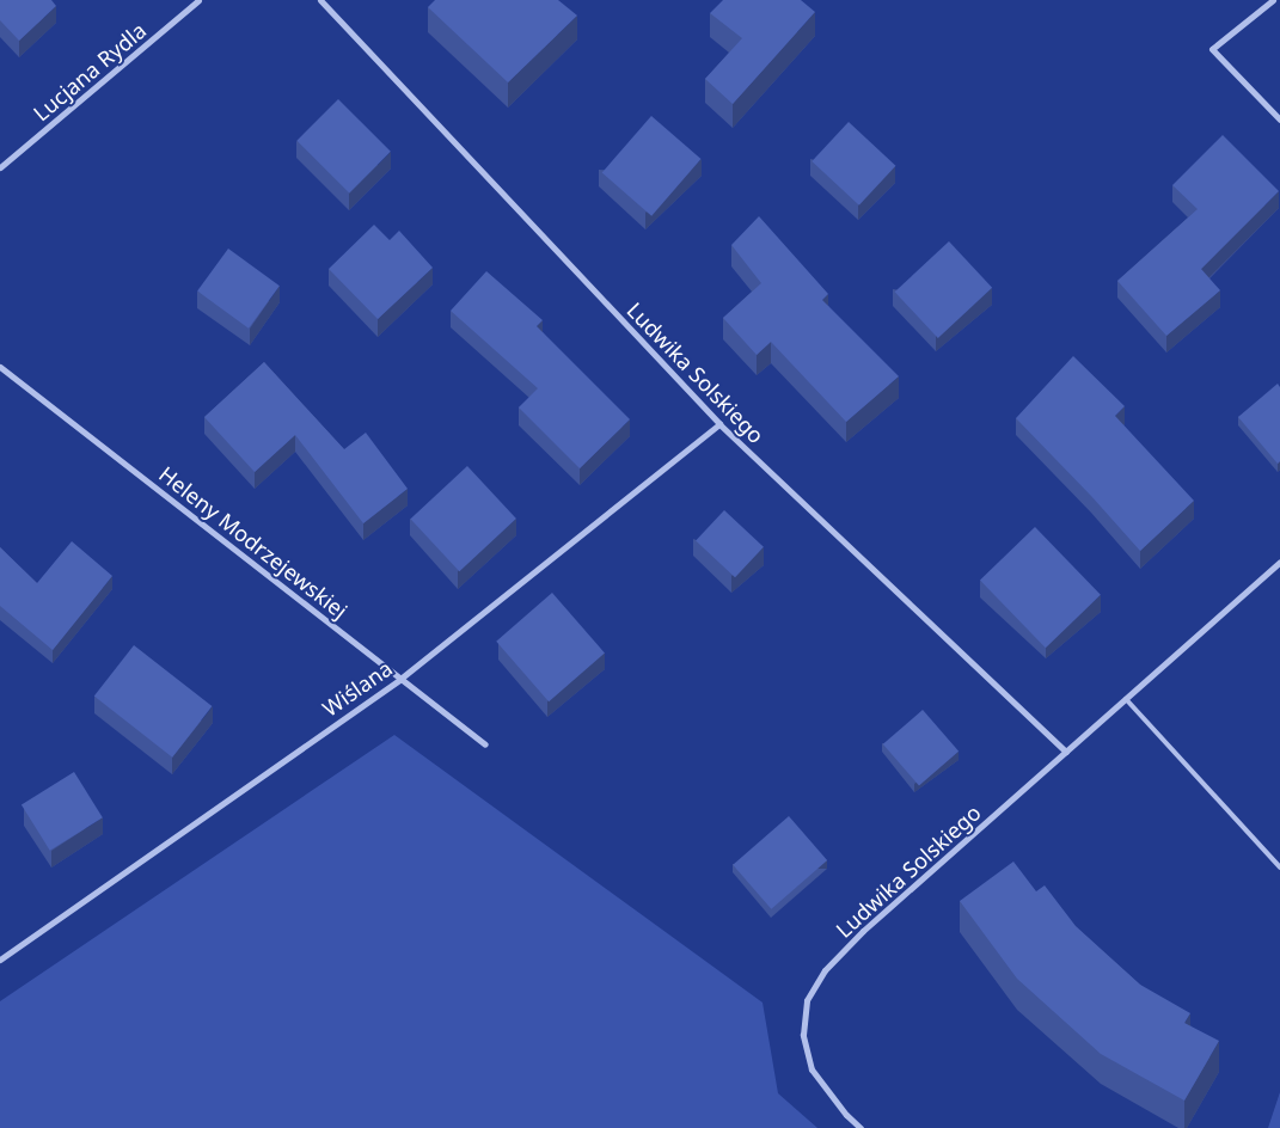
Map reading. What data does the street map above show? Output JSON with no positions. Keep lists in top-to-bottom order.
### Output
{
  "streets": {
    "street": [
      "Lucjana Rydla",
      "Ludwika Solskiego",
      "Heleny Modrzejewskiej",
      "Wiślana"
    ]
  },
  "crossings": [
    ["Ludwika Solskiego", "Wiślana"],
    ["Heleny Modrzejewskiej", "Wiślana"]
  ]
}
